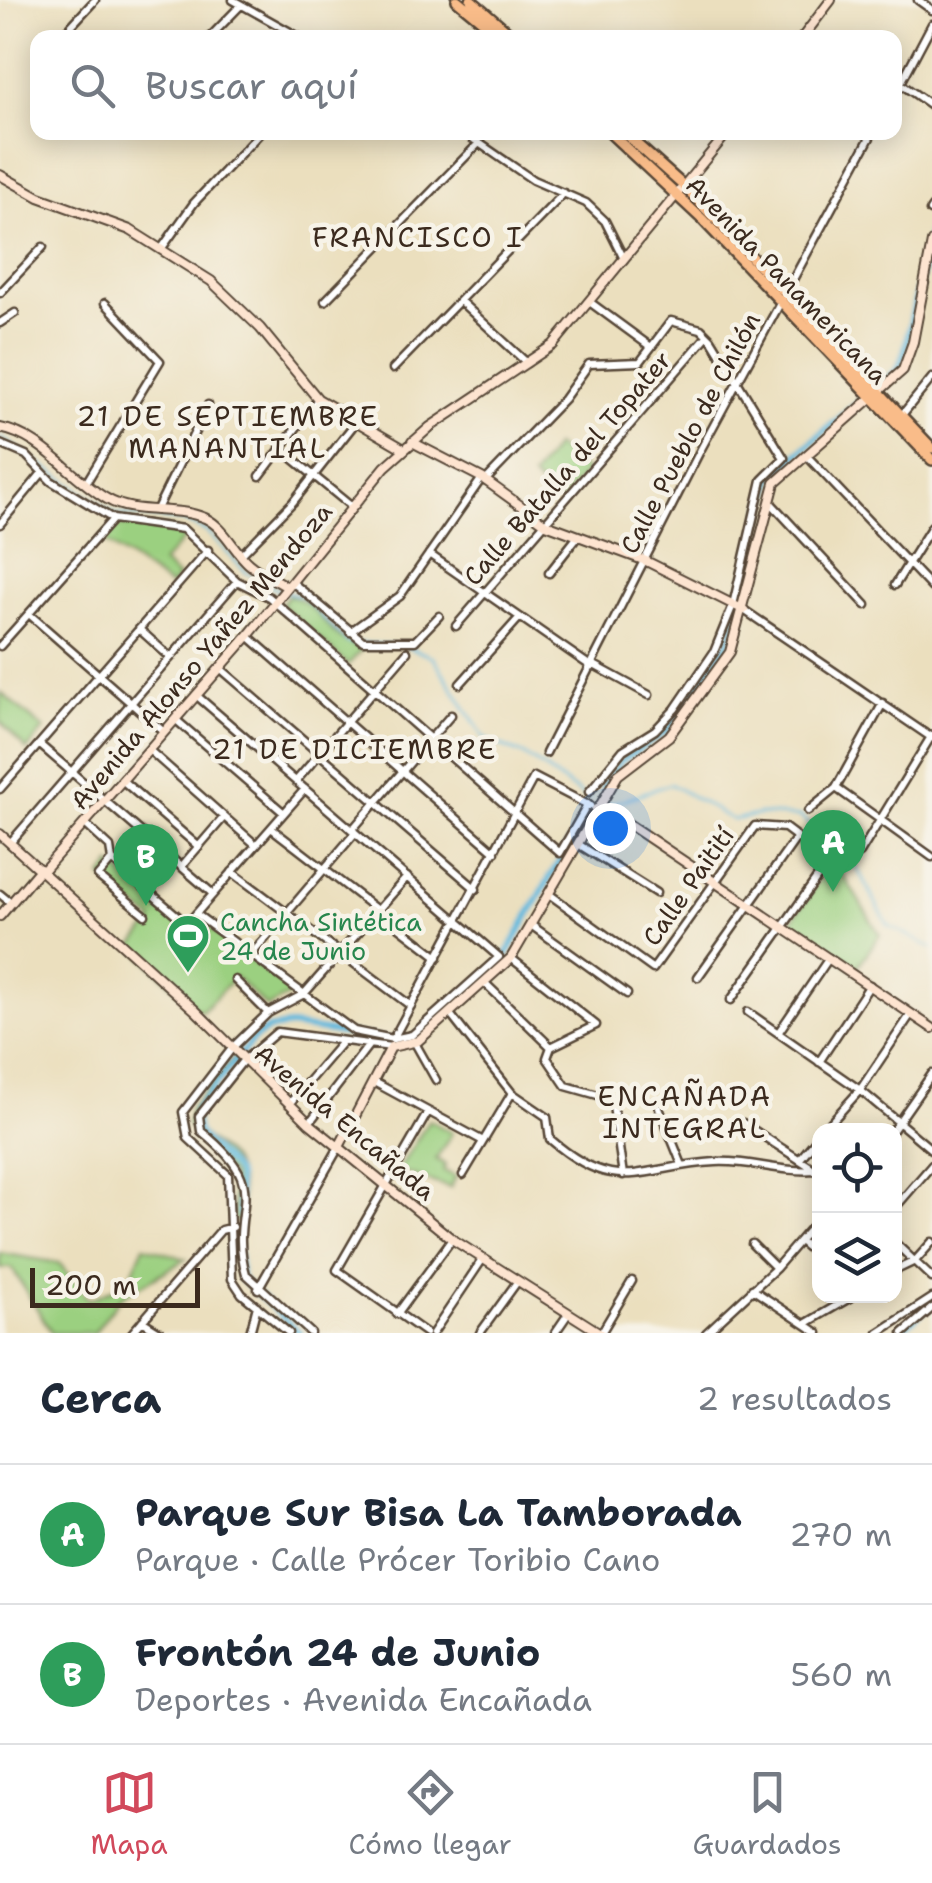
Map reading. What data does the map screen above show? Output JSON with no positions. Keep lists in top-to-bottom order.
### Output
{
  "streets": {
    "main road": ["Avenida Panamericana", "Avenida Alonso Yañez Mendoza", "Avenida Encañada"],
    "street": ["Calle Pueblo de Chilón", "Calle Batalla del Topater", "Calle Paitití"]
  },
  "crossings": [
    ["Avenida Panamericana", "Calle Pueblo de Chilón"],
    ["Avenida Panamericana", "Avenida Alonso Yañez Mendoza"],
    ["Avenida Alonso Yañez Mendoza", "Avenida Encañada"]
  ],
  "districts": [
    "FRANCISCO I",
    "21 DE SEPTIEMBRE MANANTIAL",
    "21 DE DICIEMBRE",
    "ENCAÑADA INTEGRAL"
  ],
  "places": {
    "sports": ["Cancha Sintética 24 de Junio"]
  },
  "scale_bar": "200 m",
  "page": {
    "search": "Buscar aquí",
    "pins": ["A", "B"],
    "scale": "200 m",
    "heading": ["Cerca", "2 resultados"],
    "list": [
      {
        "mark": "A",
        "name": "Parque Sur Bisa La Tamborada",
        "note": "Parque · Calle Prócer Toribio Cano",
        "value": "270 m"
      },
      {
        "mark": "B",
        "name": "Frontón 24 de Junio",
        "note": "Deportes · Avenida Encañada",
        "value": "560 m"
      }
    ],
    "nav": ["Mapa", "Cómo llegar", "Guardados"]
  }
}
